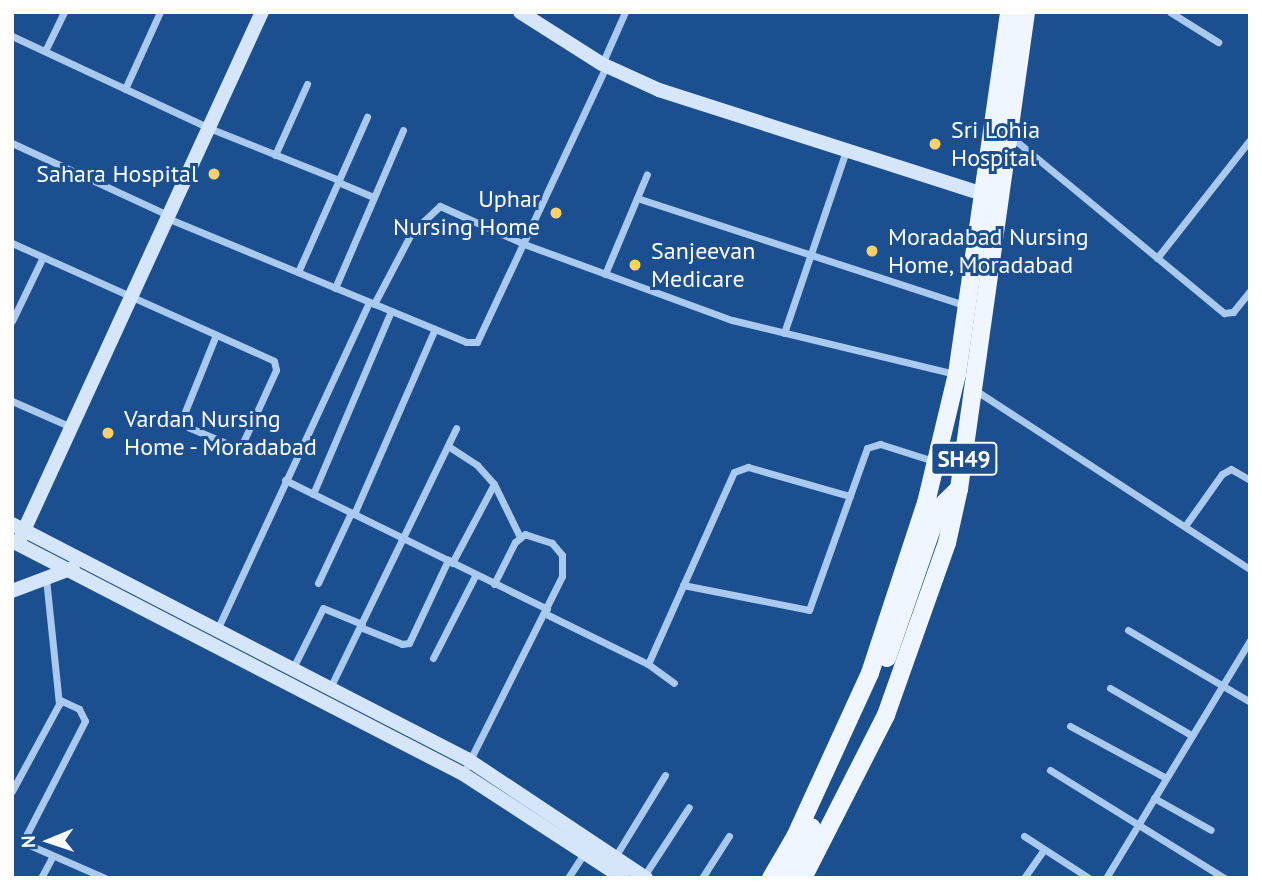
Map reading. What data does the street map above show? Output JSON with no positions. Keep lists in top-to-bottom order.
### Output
{
  "streets": {
    "main road": ["SH49"]
  },
  "places": [
    "Sri Lohia Hospital",
    "Sahara Hospital",
    "Uphar Nursing Home",
    "Moradabad Nursing Home, Moradabad",
    "Sanjeevan Medicare",
    "Vardan Nursing Home - Moradabad"
  ],
  "north": "left"
}
